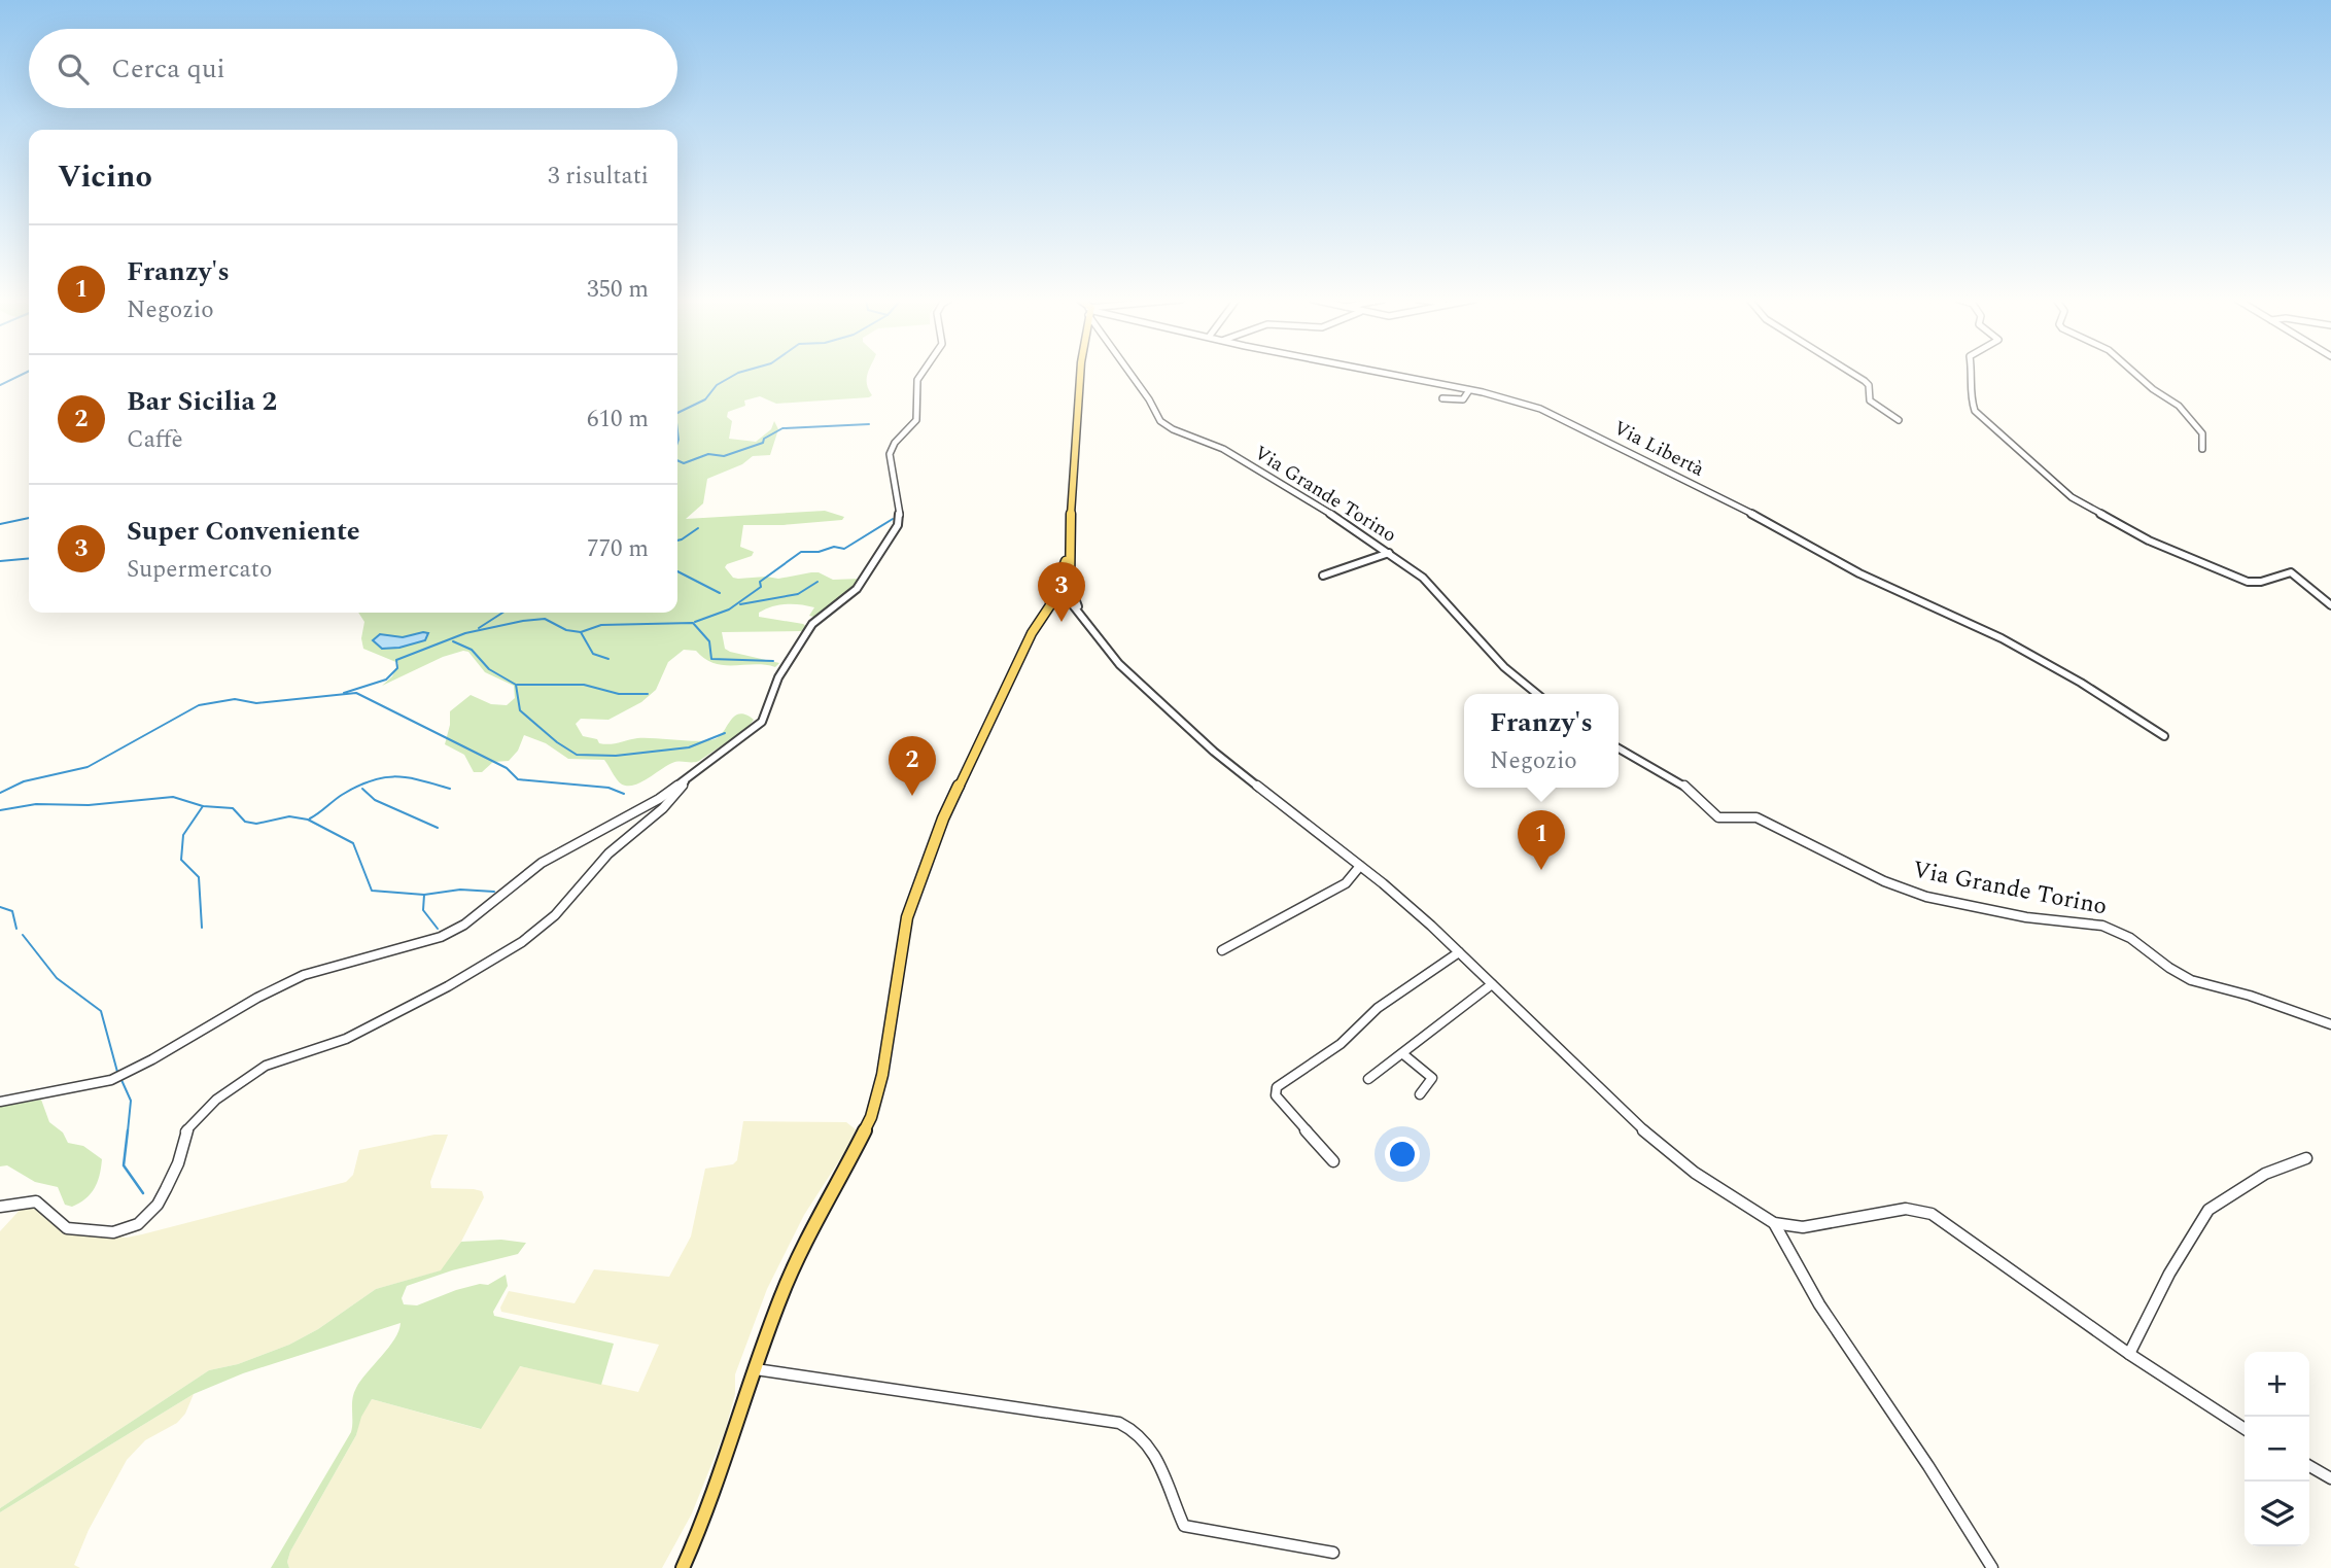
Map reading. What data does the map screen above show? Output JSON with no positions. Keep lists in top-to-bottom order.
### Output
{
  "streets": {
    "street": ["Via Libertà", "Via Grande Torino"]
  },
  "page": {
    "search": "Cerca qui",
    "heading": ["Vicino", "3 risultati"],
    "list": [
      {
        "mark": "1",
        "name": "Franzy's",
        "note": "Negozio",
        "value": "350 m"
      },
      {
        "mark": "2",
        "name": "Bar Sicilia 2",
        "note": "Caffè",
        "value": "610 m"
      },
      {
        "mark": "3",
        "name": "Super Conveniente",
        "note": "Supermercato",
        "value": "770 m"
      }
    ],
    "pins": ["3", "2", "1"],
    "popup": ["Franzy's", "Negozio"],
    "map_buttons": ["+", "−"]
  }
}
